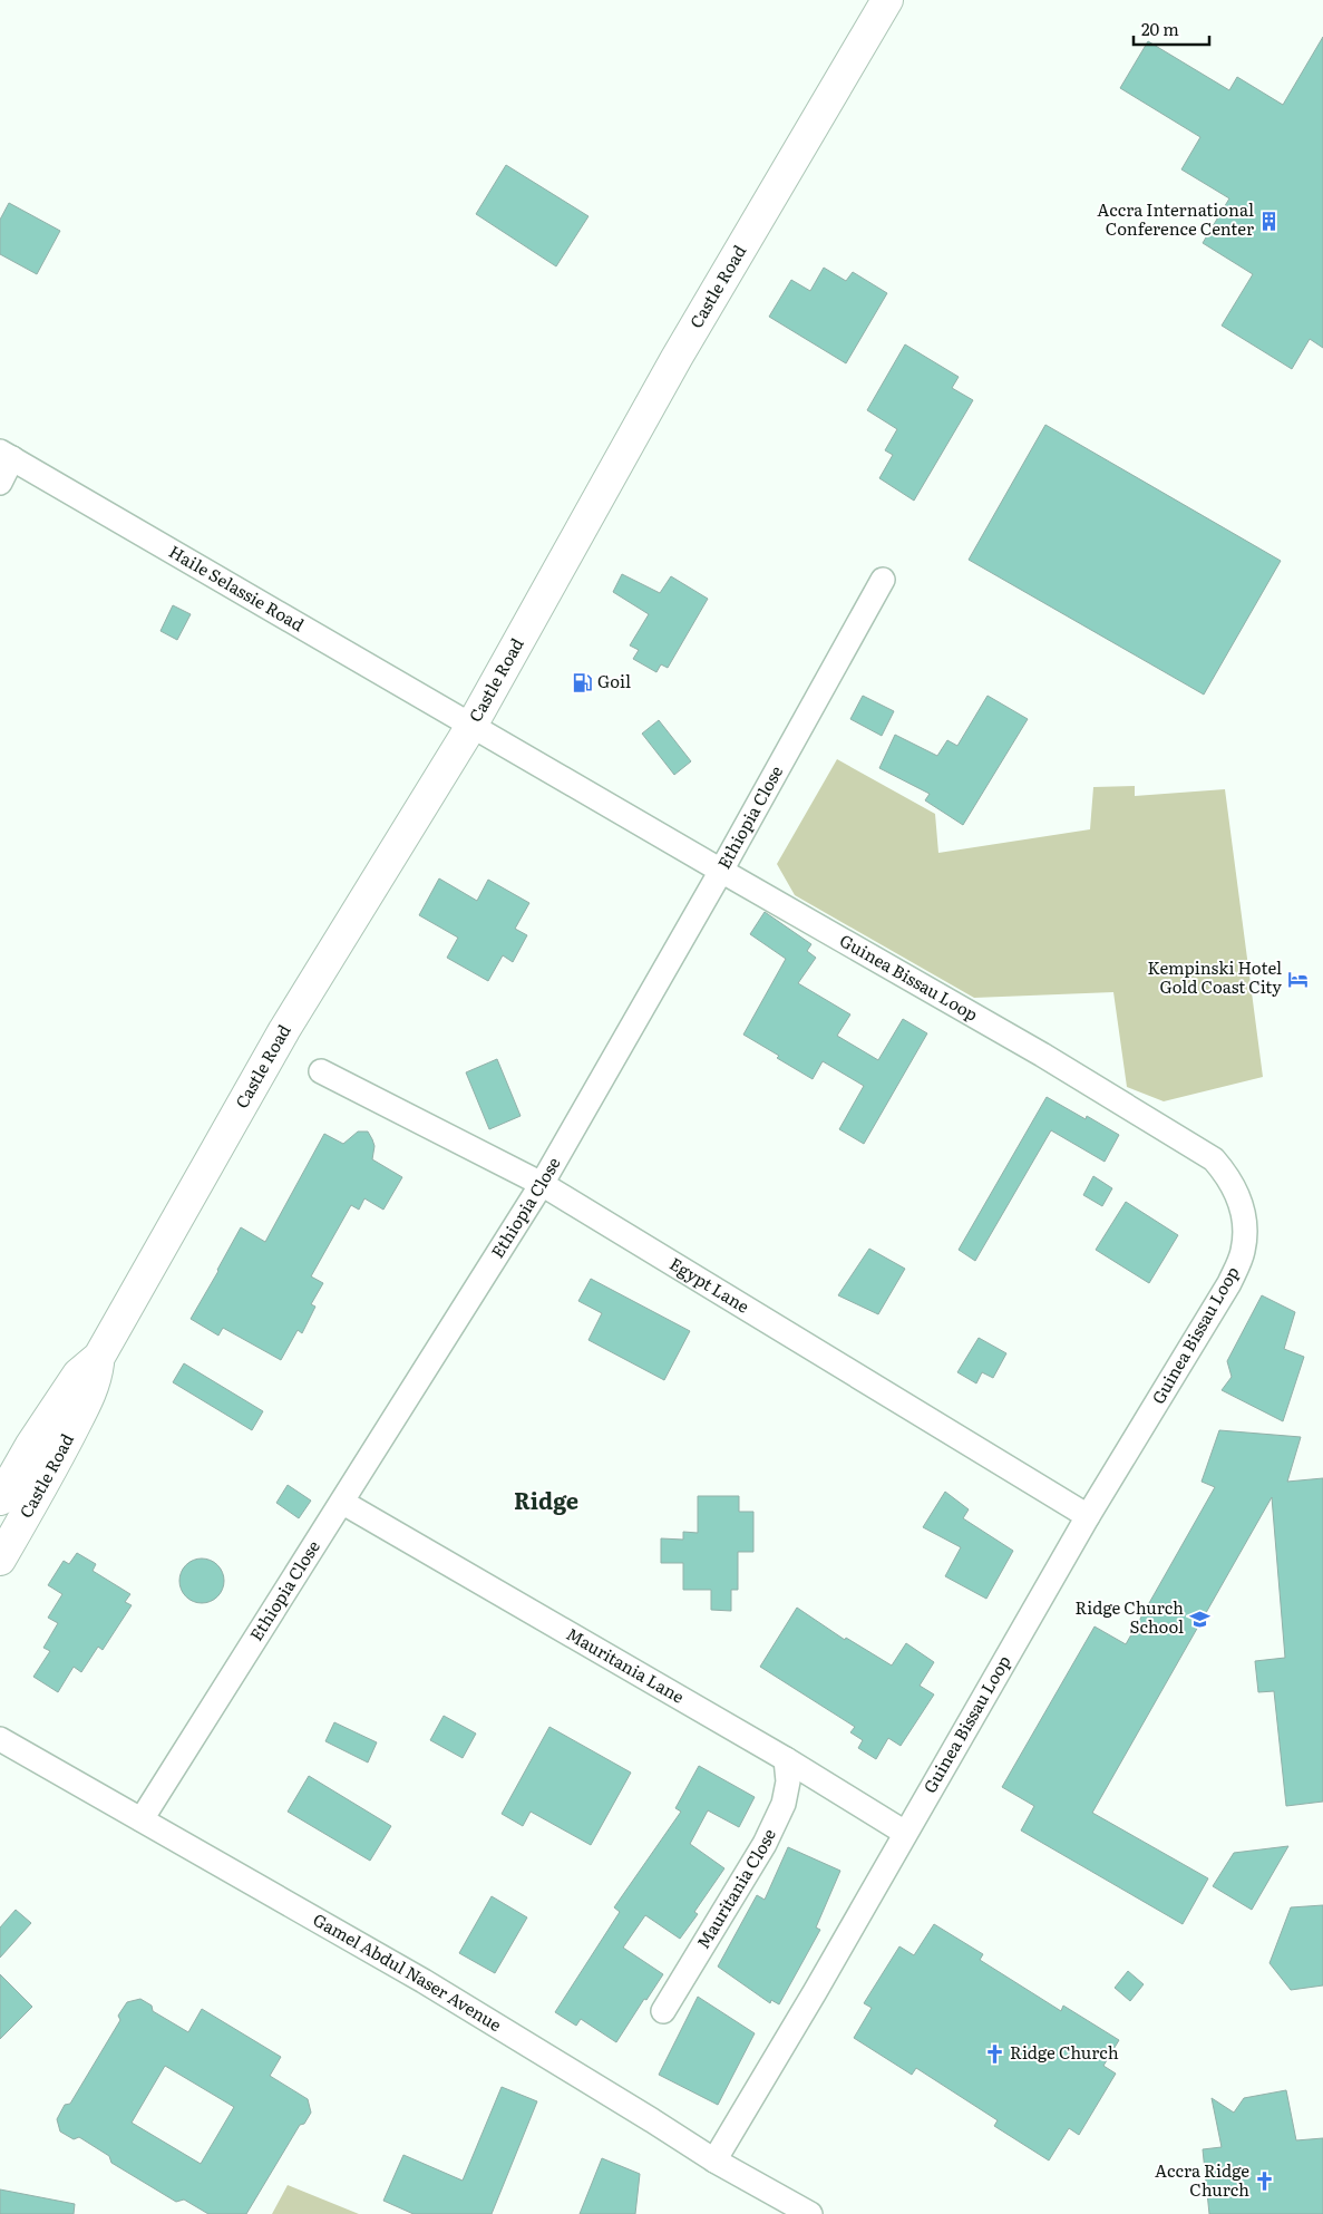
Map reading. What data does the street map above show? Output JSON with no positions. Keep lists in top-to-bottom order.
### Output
{
  "streets": {
    "main road": ["Castle Road"],
    "street": [
      "Haile Selassie Road",
      "Ethiopia Close",
      "Guinea Bissau Loop",
      "Egypt Lane",
      "Mauritania Lane",
      "Mauritania Close",
      "Gamel Abdul Naser Avenue"
    ]
  },
  "crossings": [
    ["Castle Road", "Haile Selassie Road"],
    ["Castle Road", "Guinea Bissau Loop"],
    ["Haile Selassie Road", "Guinea Bissau Loop"],
    ["Ethiopia Close", "Guinea Bissau Loop"],
    ["Ethiopia Close", "Egypt Lane"],
    ["Ethiopia Close", "Mauritania Lane"],
    ["Ethiopia Close", "Gamel Abdul Naser Avenue"],
    ["Guinea Bissau Loop", "Egypt Lane"],
    ["Guinea Bissau Loop", "Mauritania Lane"],
    ["Guinea Bissau Loop", "Gamel Abdul Naser Avenue"],
    ["Mauritania Lane", "Mauritania Close"]
  ],
  "districts": ["Ridge"],
  "places": {
    "building": ["Accra International Conference Center"],
    "fuel station": ["Goil"],
    "hotel": ["Kempinski Hotel Gold Coast City"],
    "school or university": ["Ridge Church School"],
    "church": ["Ridge Church", "Accra Ridge Church"]
  },
  "scale_bar": "20 m"
}
